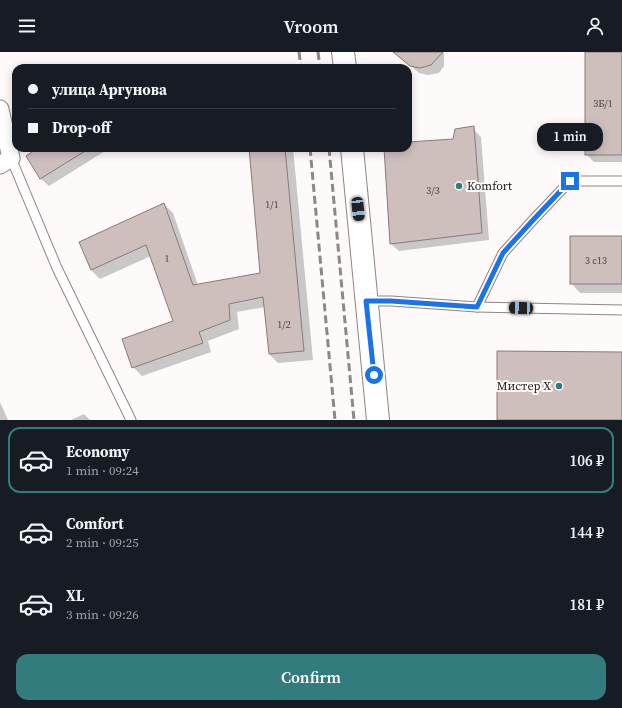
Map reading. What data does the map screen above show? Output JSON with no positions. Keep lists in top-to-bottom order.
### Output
{
  "places": ["Komfort", "Мистер Х"],
  "house_numbers": [
    "3Б/1",
    "3/3",
    "1/1",
    "1",
    "3 с13",
    "1/2"
  ],
  "page": {
    "header": "Vroom",
    "banner": ["улица Аргунова", "Drop-off"],
    "bubble": "1 min",
    "list": [
      {
        "name": "Economy",
        "note": "1 min · 09:24",
        "value": "106 ₽"
      },
      {
        "name": "Comfort",
        "note": "2 min · 09:25",
        "value": "144 ₽"
      },
      {
        "name": "XL",
        "note": "3 min · 09:26",
        "value": "181 ₽"
      }
    ],
    "buttons": "Confirm"
  }
}
